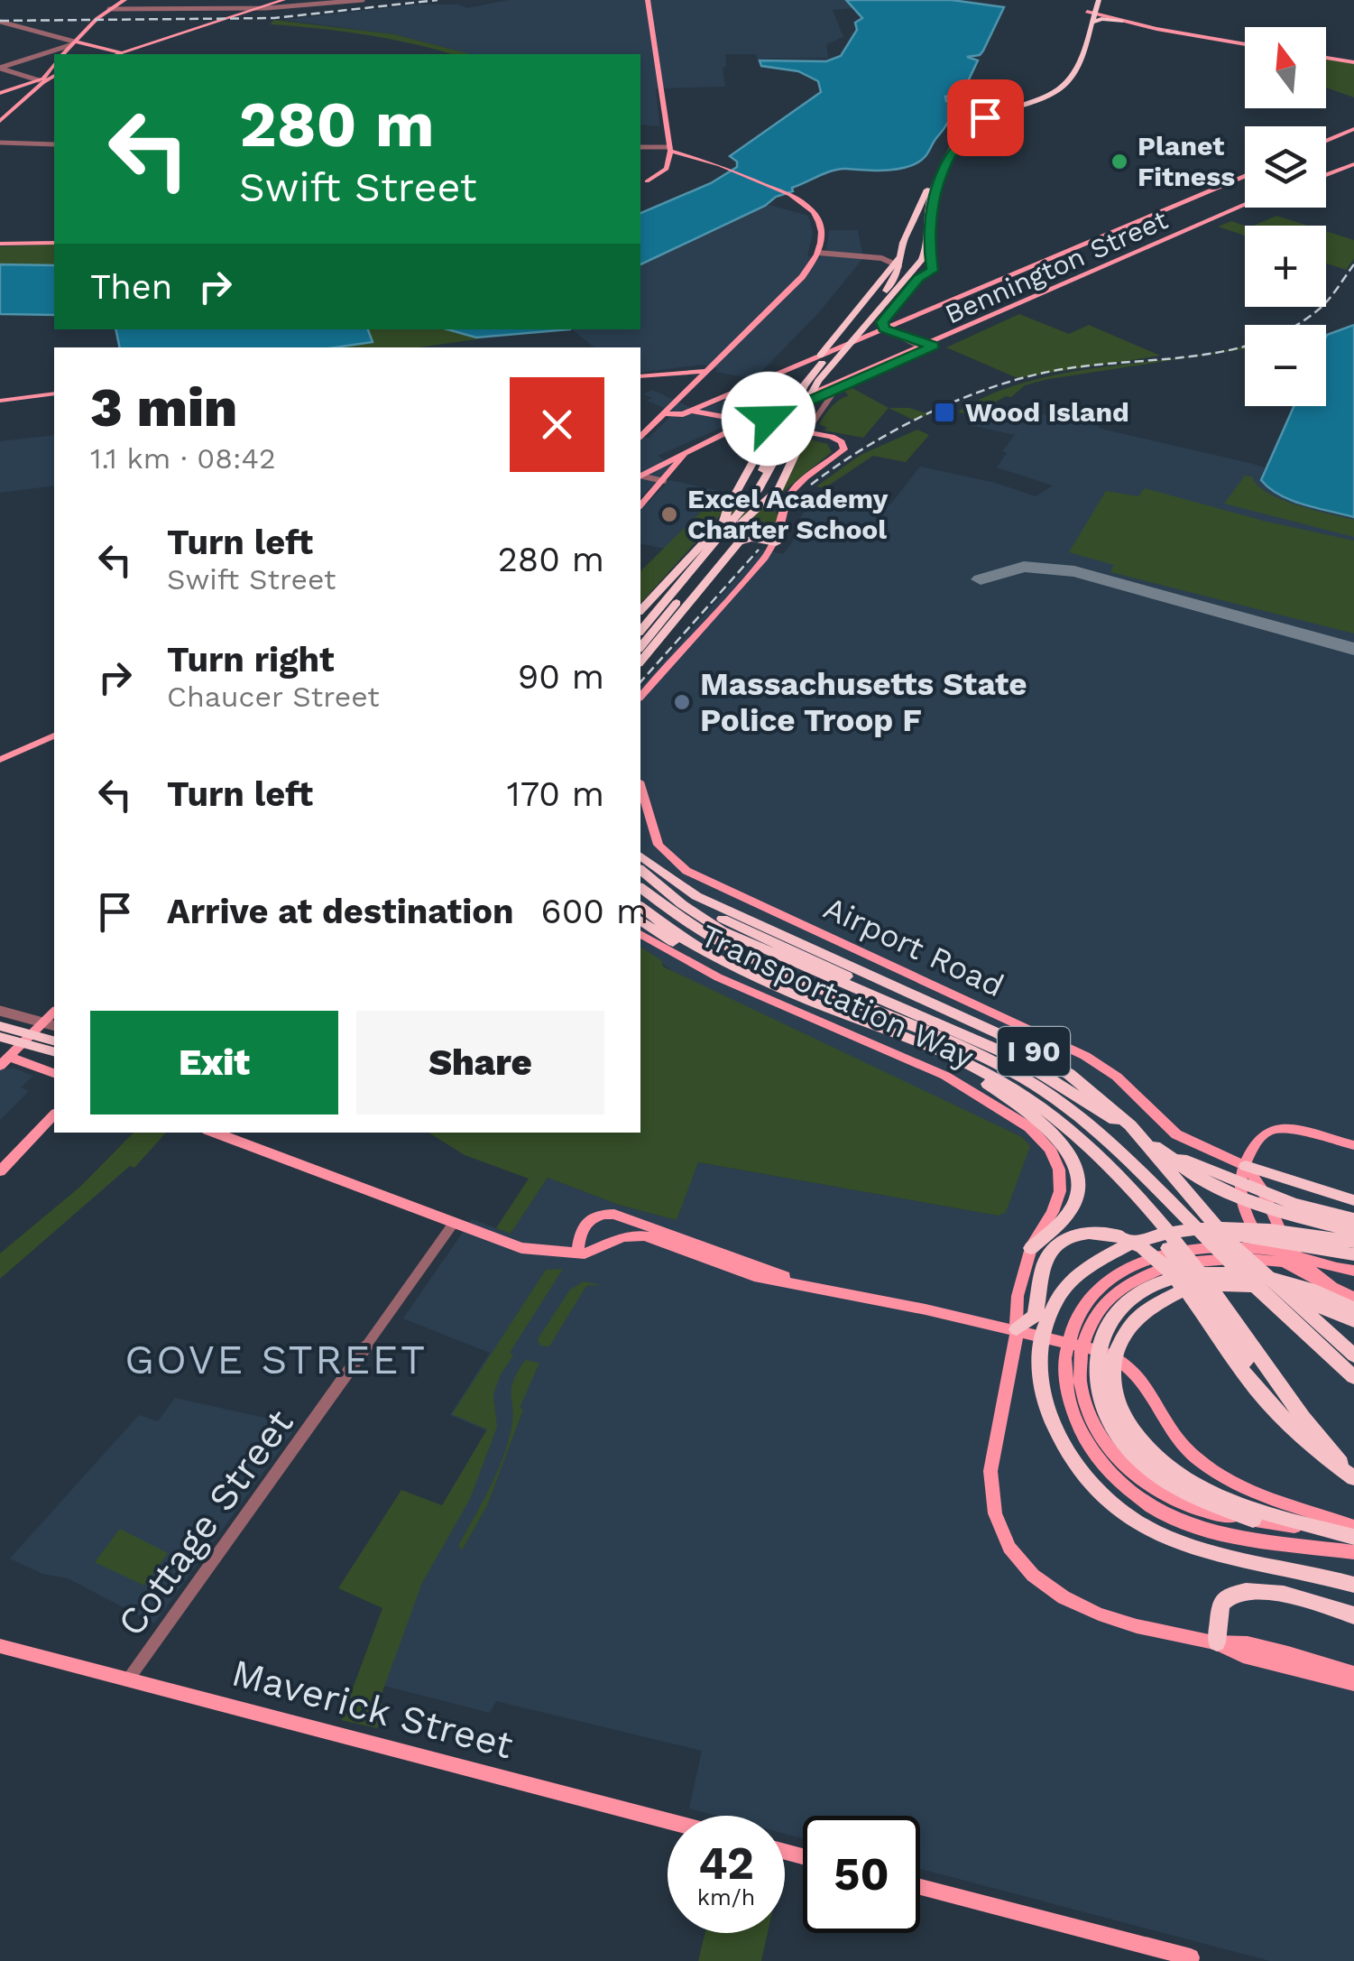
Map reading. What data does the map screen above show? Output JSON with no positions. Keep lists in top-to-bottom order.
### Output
{
  "streets": {
    "highway": ["I 90"],
    "main road": [
      "Bennington Street",
      "Airport Road",
      "Transportation Way",
      "Maverick Street"
    ],
    "street": ["Cottage Street"]
  },
  "crossings": [
    ["Cottage Street", "Maverick Street"]
  ],
  "districts": ["GOVE STREET"],
  "places": {
    "other": ["Planet Fitness", "Excel Academy Charter School", "Massachusetts State Police Troop F"],
    "transit": ["Wood Island"]
  },
  "north": "top",
  "page": {
    "map_buttons": ["+", "−"],
    "turn": ["280 m", "Swift Street"],
    "then": "Then",
    "heading": ["3 min", "1.1 km · 08:42"],
    "list": [
      {
        "name": "Turn left",
        "note": "Swift Street",
        "value": "280 m"
      },
      {
        "name": "Turn right",
        "note": "Chaucer Street",
        "value": "90 m"
      },
      {
        "name": "Turn left",
        "value": "170 m"
      },
      {
        "name": "Arrive at destination",
        "value": "600 m"
      }
    ],
    "buttons": ["Exit", "Share"],
    "speed": "42 km/h",
    "limit": "50"
  }
}
